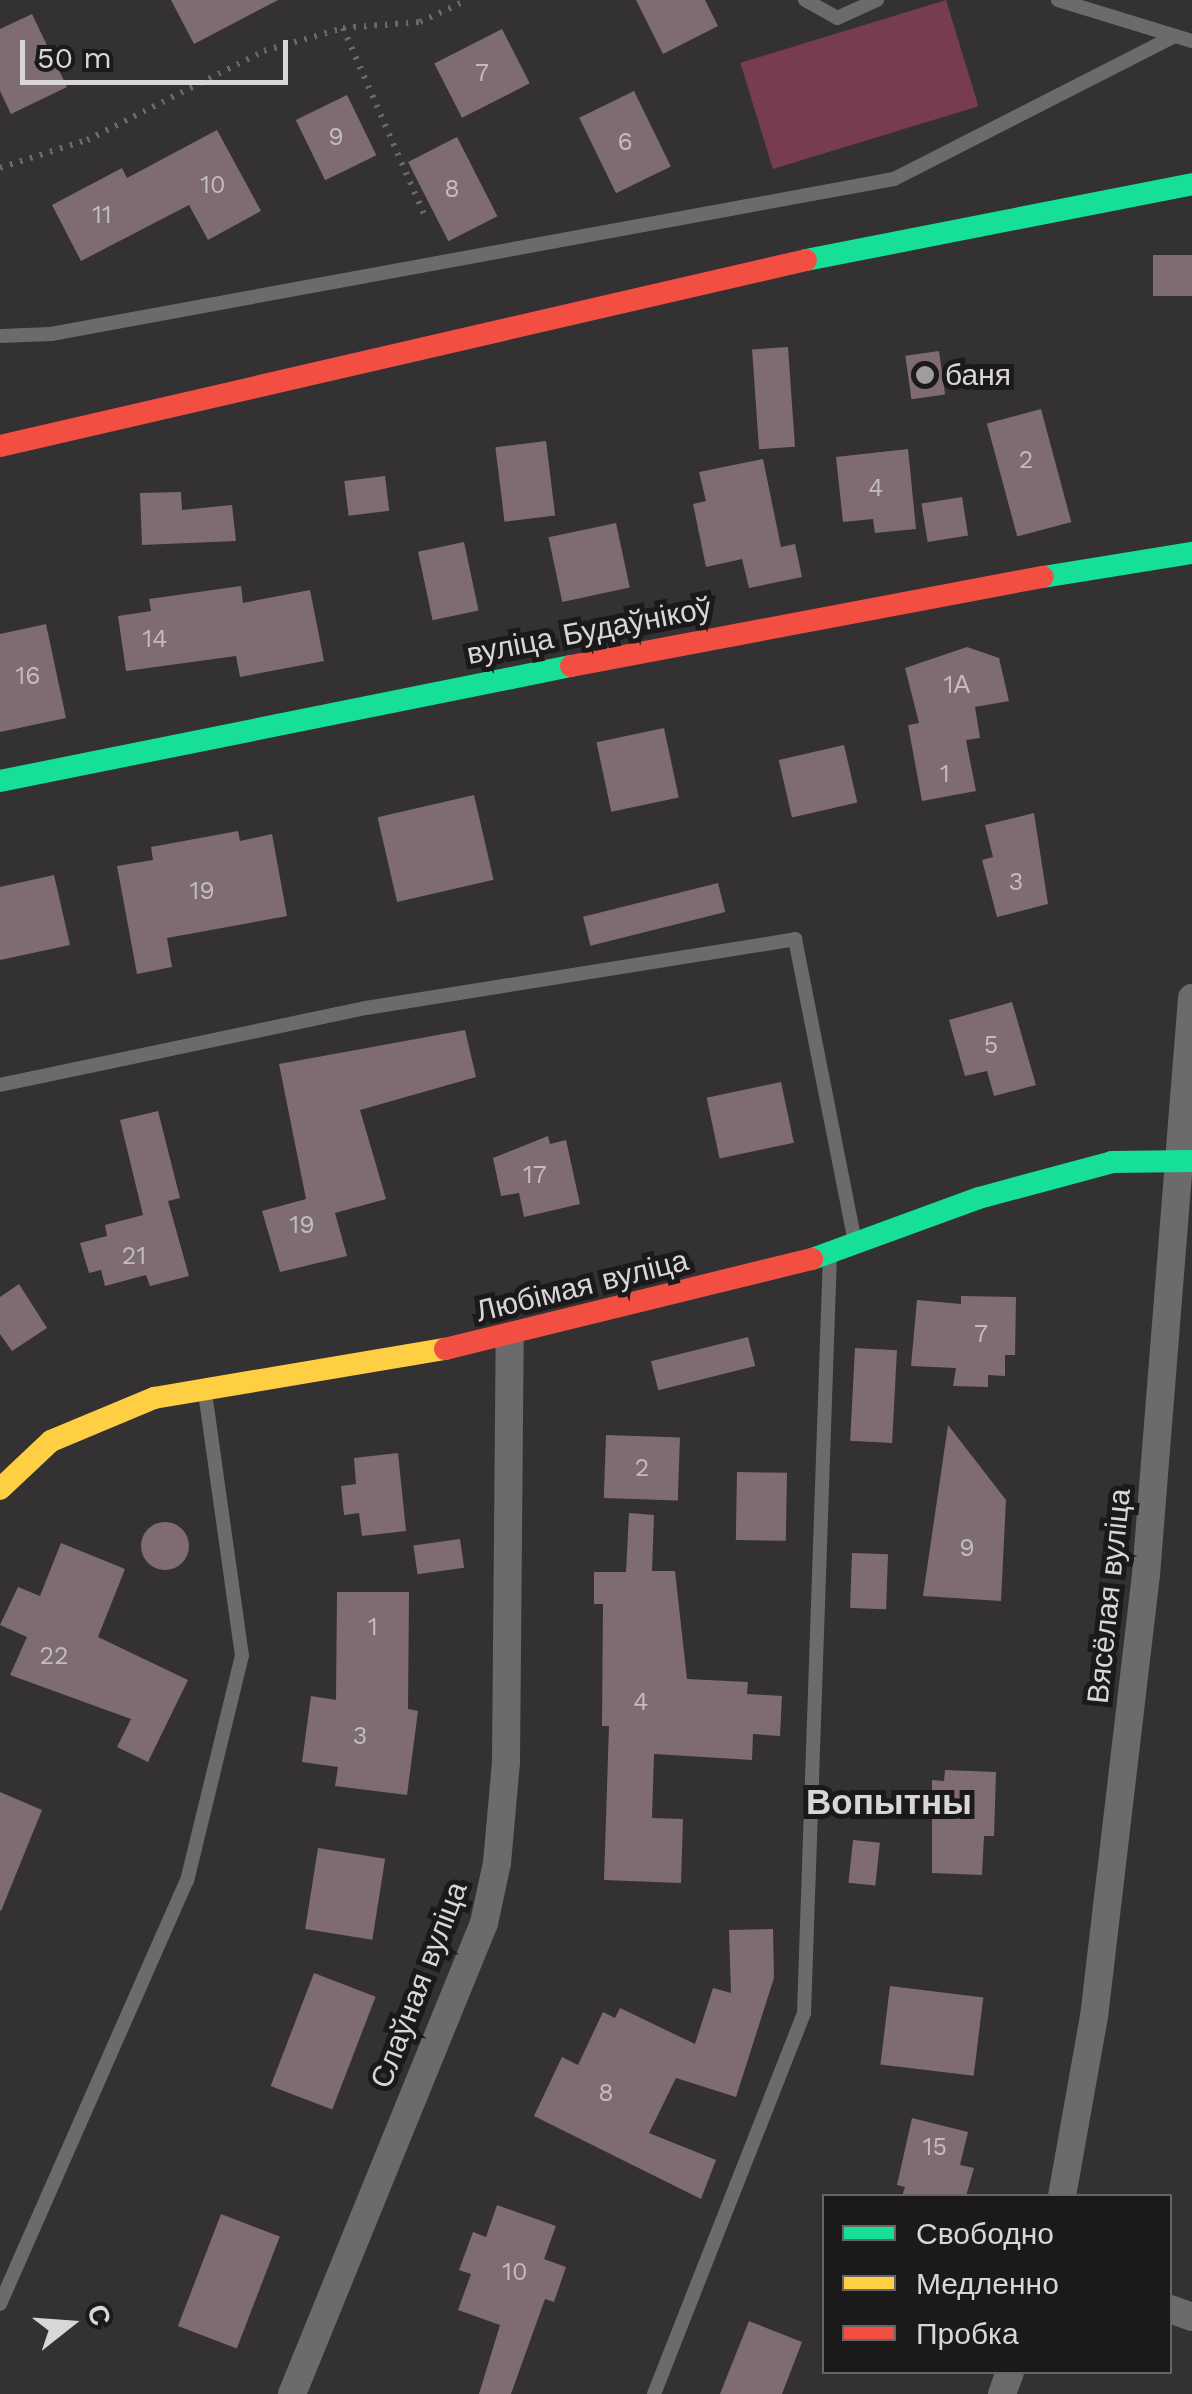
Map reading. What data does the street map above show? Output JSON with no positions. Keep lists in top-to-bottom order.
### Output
{
  "streets": {
    "street": [
      "вуліца Будаўнікоў",
      "Любімая вуліца",
      "Вясёлая вуліца",
      "Слаўная вуліца"
    ]
  },
  "crossings": [
    ["Любімая вуліца", "Вясёлая вуліца"],
    ["Любімая вуліца", "Слаўная вуліца"]
  ],
  "districts": ["Вопытны"],
  "places": ["баня"],
  "house_numbers": [
    "7",
    "9",
    "6",
    "10",
    "8",
    "11",
    "2",
    "4",
    "14",
    "16",
    "1А",
    "1",
    "3",
    "19",
    "5",
    "17",
    "19",
    "21",
    "7",
    "2",
    "9",
    "1",
    "22",
    "4",
    "3",
    "8",
    "15",
    "10"
  ],
  "legend": ["Свободно", "Медленно", "Пробка"],
  "scale_bar": "50 m",
  "north": "right"
}
